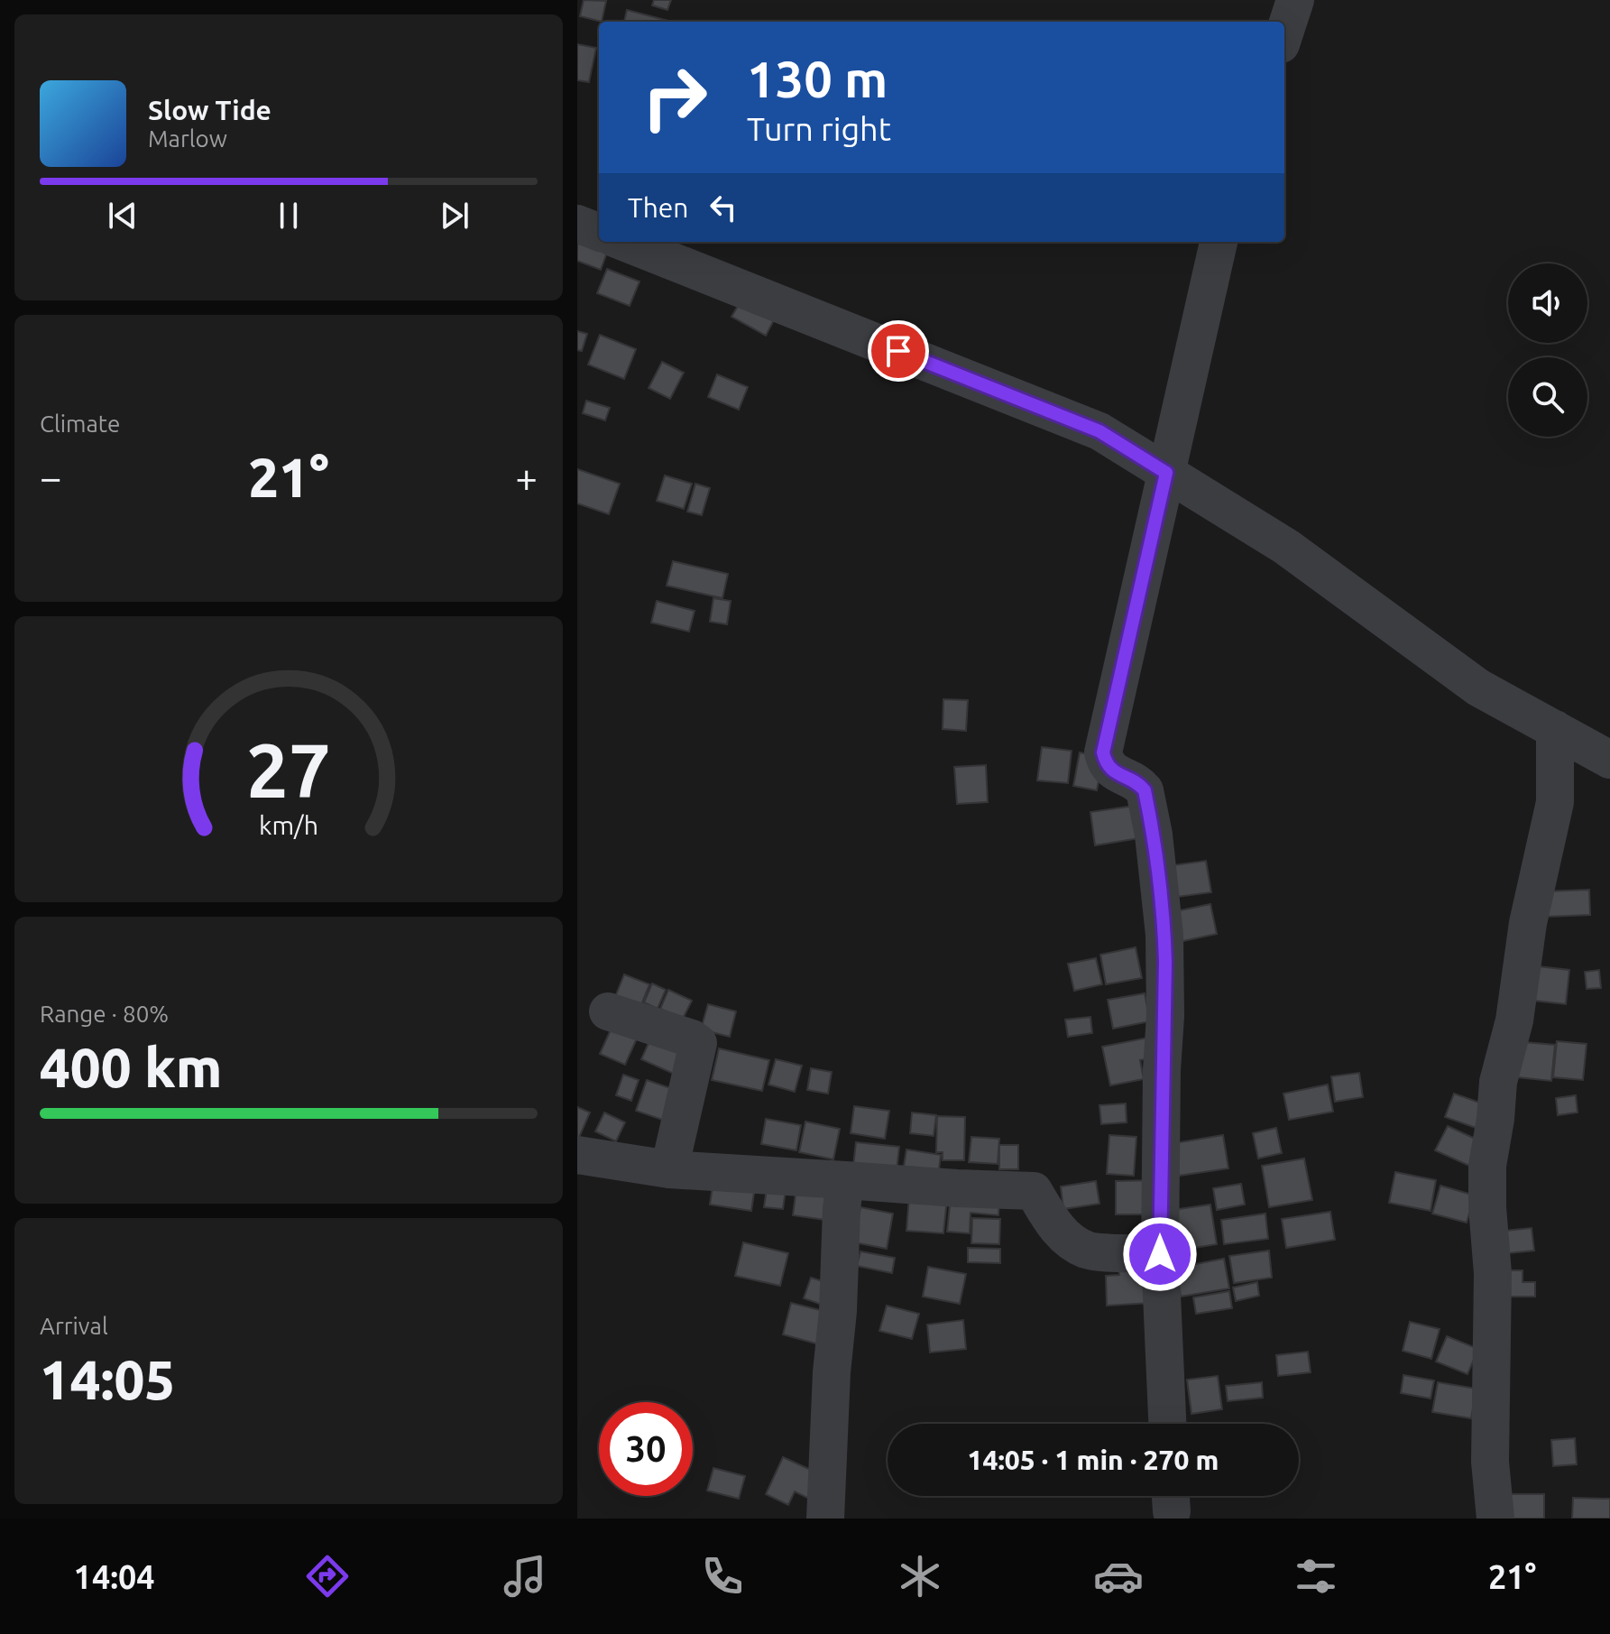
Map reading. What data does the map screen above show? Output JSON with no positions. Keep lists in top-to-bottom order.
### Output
{
  "page": {
    "turn": ["130 m", "Turn right"],
    "song": ["Slow Tide", "Marlow"],
    "then": "Then",
    "tile": [
      "Climate",
      ["Range · 80%", "400 km"],
      ["Arrival", "14:05"]
    ],
    "heat": ["−", "21°", "+"],
    "limit": "30",
    "trip": "14:05 · 1 min · 270 m",
    "tabs": ["14:04", "21°"],
    "gauge": ["27", "km/h"]
  }
}
